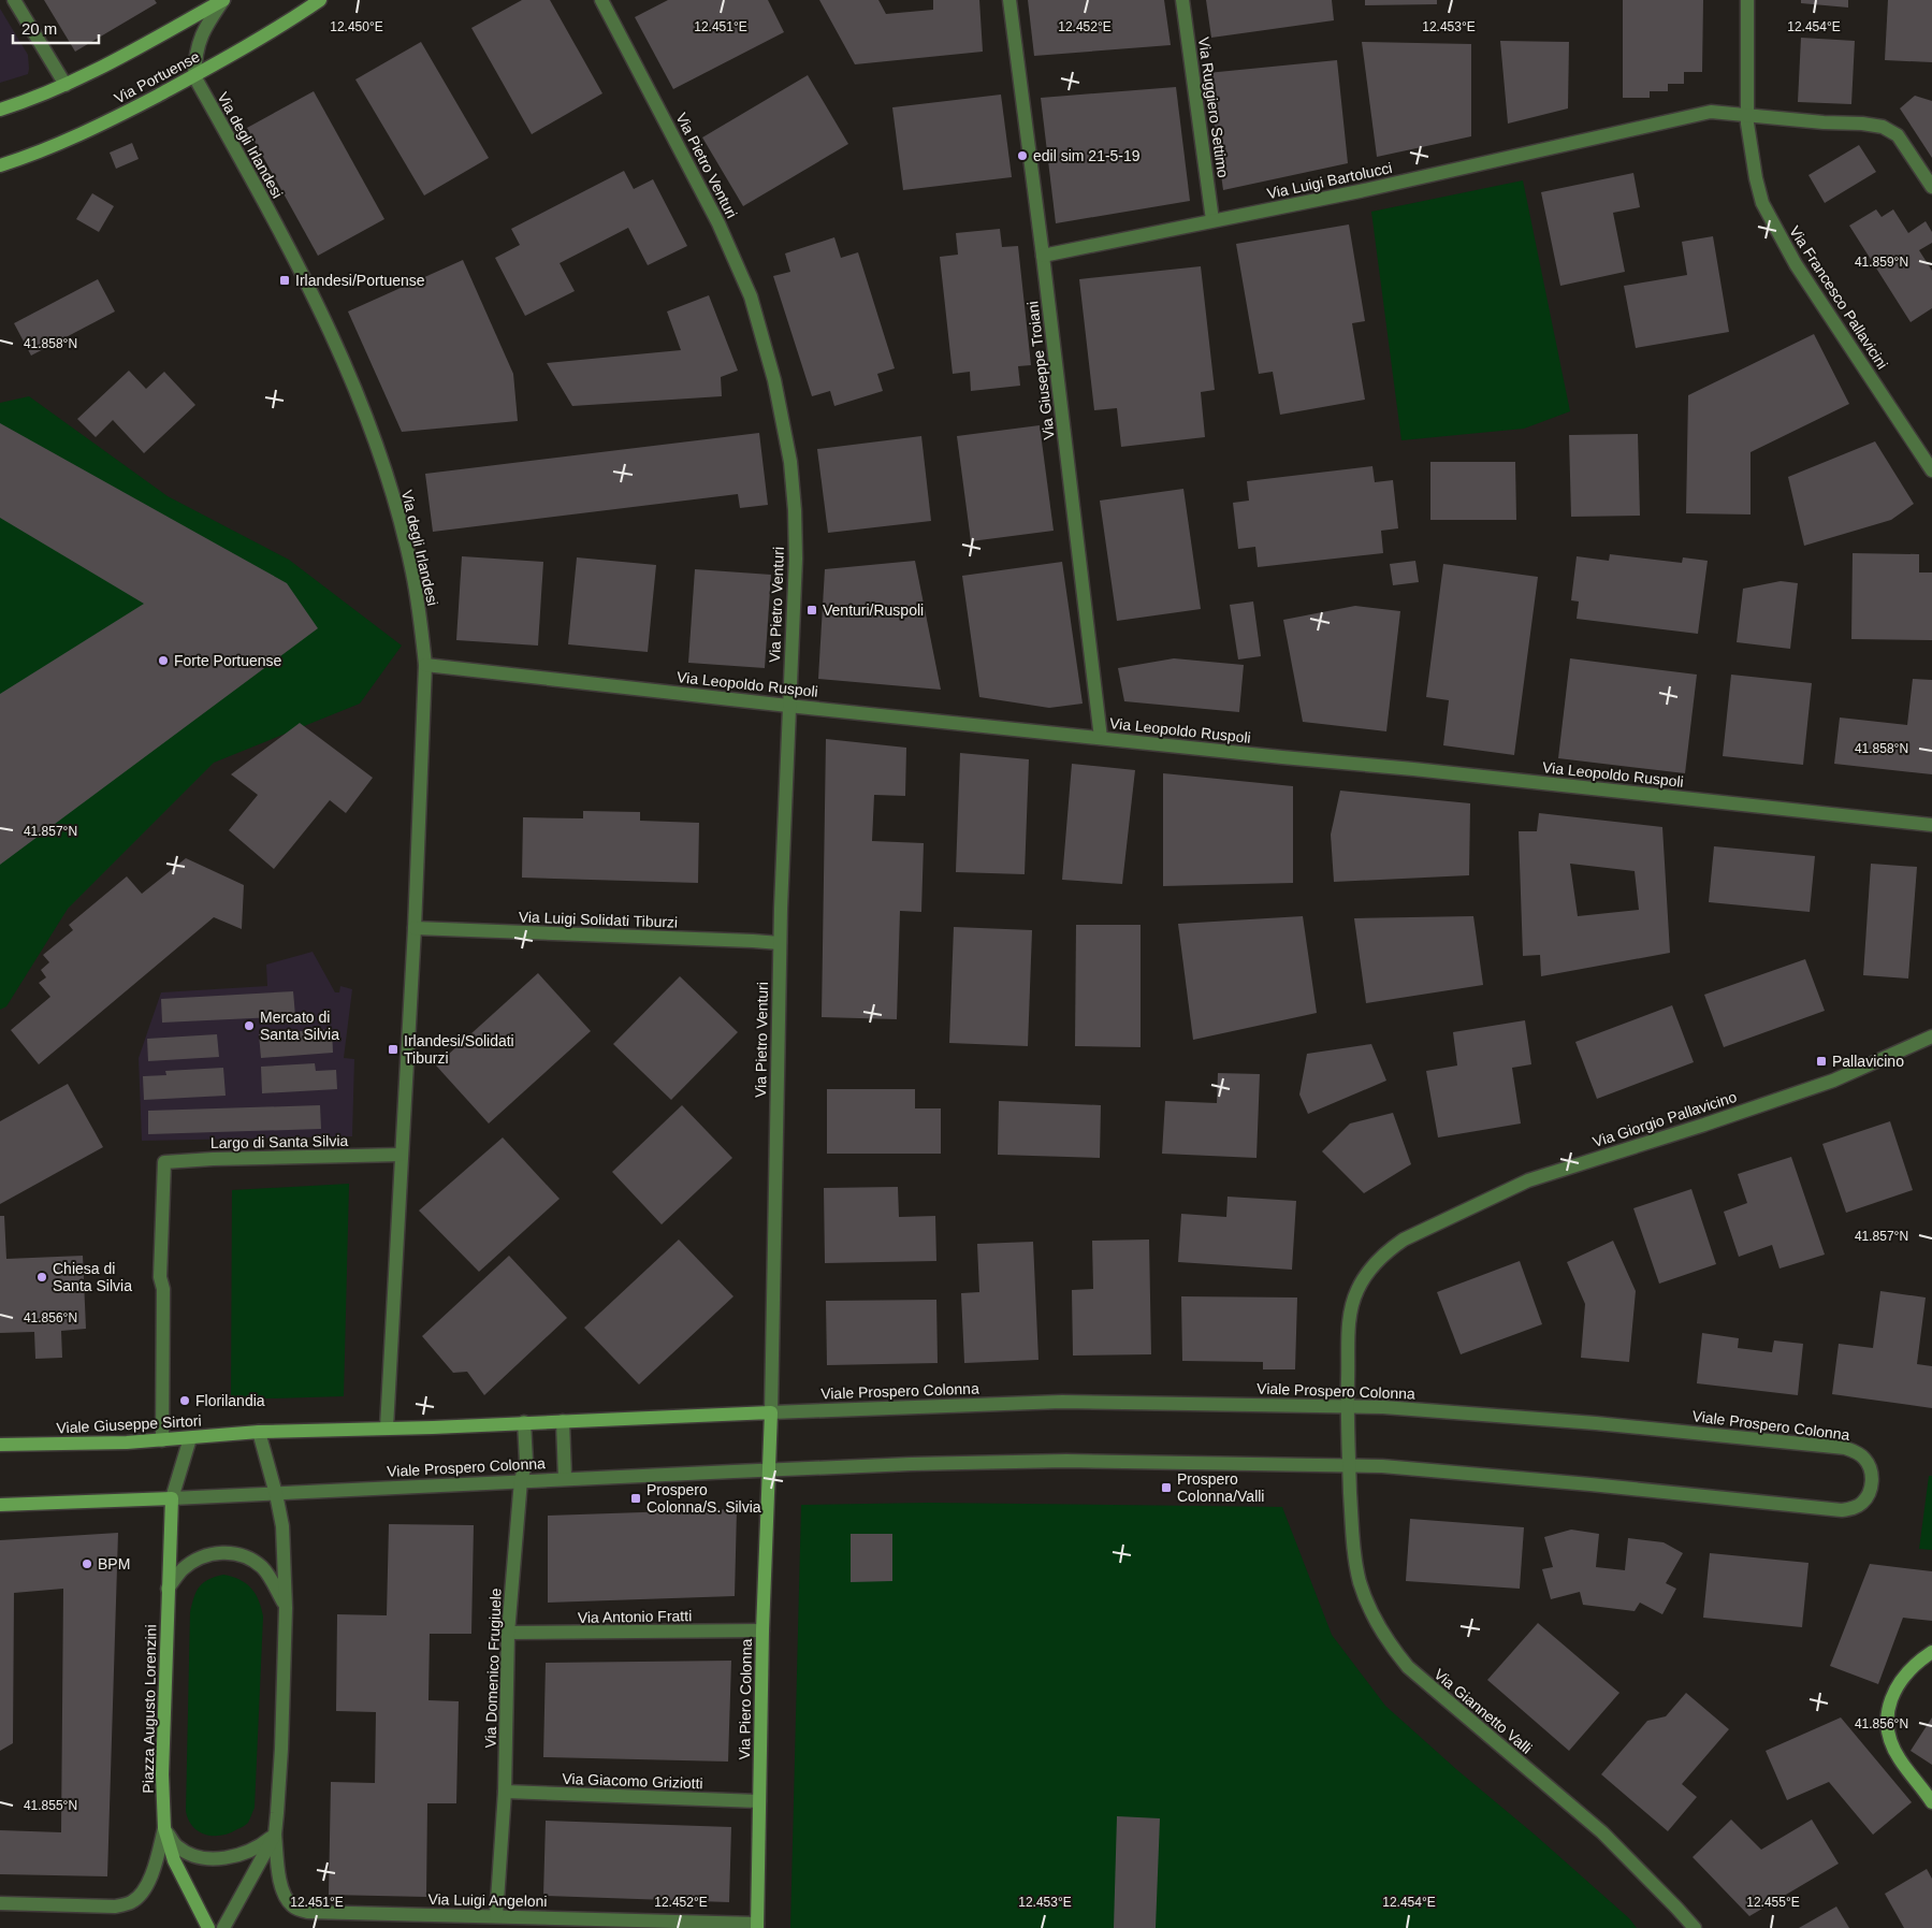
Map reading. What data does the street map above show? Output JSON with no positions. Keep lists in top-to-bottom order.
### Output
{
  "streets": {
    "street": [
      "Via Portuense",
      "Via Ruggiero Settimo",
      "Via degli Irlandesi",
      "Via Pietro Venturi",
      "Via Luigi Bartolucci",
      "Via Francesco Pallavicini",
      "Via Giuseppe Troiani",
      "Via Leopoldo Ruspoli",
      "Via Luigi Solidati Tiburzi",
      "Via Giorgio Pallavicino",
      "Largo di Santa Silvia",
      "Viale Prospero Colonna",
      "Viale Giuseppe Sirtori",
      "Via Antonio Fratti",
      "Via Domenico Frugiuele",
      "Via Piero Colonna",
      "Piazza Augusto Lorenzini",
      "Via Giannetto Valli",
      "Via Giacomo Griziotti",
      "Via Luigi Angeloni"
    ]
  },
  "crossings": [
    ["Via Portuense", "Via degli Irlandesi"],
    ["Via Ruggiero Settimo", "Via Luigi Bartolucci"],
    ["Via degli Irlandesi", "Via Leopoldo Ruspoli"],
    ["Via degli Irlandesi", "Via Luigi Solidati Tiburzi"],
    ["Via degli Irlandesi", "Largo di Santa Silvia"],
    ["Via Pietro Venturi", "Via Leopoldo Ruspoli"],
    ["Via Pietro Venturi", "Via Luigi Solidati Tiburzi"],
    ["Via Pietro Venturi", "Viale Prospero Colonna"],
    ["Via Pietro Venturi", "Via Piero Colonna"],
    ["Via Luigi Bartolucci", "Via Francesco Pallavicini"],
    ["Via Luigi Bartolucci", "Via Giuseppe Troiani"],
    ["Via Giuseppe Troiani", "Via Leopoldo Ruspoli"],
    ["Via Giorgio Pallavicino", "Viale Prospero Colonna"],
    ["Via Giorgio Pallavicino", "Via Giannetto Valli"],
    ["Largo di Santa Silvia", "Viale Giuseppe Sirtori"],
    ["Viale Prospero Colonna", "Viale Giuseppe Sirtori"],
    ["Viale Prospero Colonna", "Via Domenico Frugiuele"],
    ["Viale Prospero Colonna", "Via Piero Colonna"],
    ["Viale Prospero Colonna", "Piazza Augusto Lorenzini"],
    ["Viale Prospero Colonna", "Via Giannetto Valli"],
    ["Via Antonio Fratti", "Via Domenico Frugiuele"],
    ["Via Antonio Fratti", "Via Piero Colonna"],
    ["Via Domenico Frugiuele", "Via Giacomo Griziotti"],
    ["Via Domenico Frugiuele", "Via Luigi Angeloni"],
    ["Via Piero Colonna", "Via Giacomo Griziotti"],
    ["Via Piero Colonna", "Via Luigi Angeloni"]
  ],
  "places": {
    "other": [
      "edil sim 21-5-19",
      "Forte Portuense",
      "Mercato di Santa Silvia",
      "Chiesa di Santa Silvia",
      "Florilandia",
      "BPM"
    ],
    "transit": [
      "Irlandesi/Portuense",
      "Venturi/Ruspoli",
      "Irlandesi/Solidati Tiburzi",
      "Pallavicino",
      "Prospero Colonna/Valli",
      "Prospero Colonna/S. Silvia"
    ]
  },
  "scale_bar": "20 m",
  "coordinates": [
    "12.450°E",
    "12.451°E",
    "12.452°E",
    "12.453°E",
    "12.454°E",
    "41.859°N",
    "41.858°N",
    "41.857°N",
    "41.856°N",
    "41.855°N",
    "12.455°E"
  ]
}
